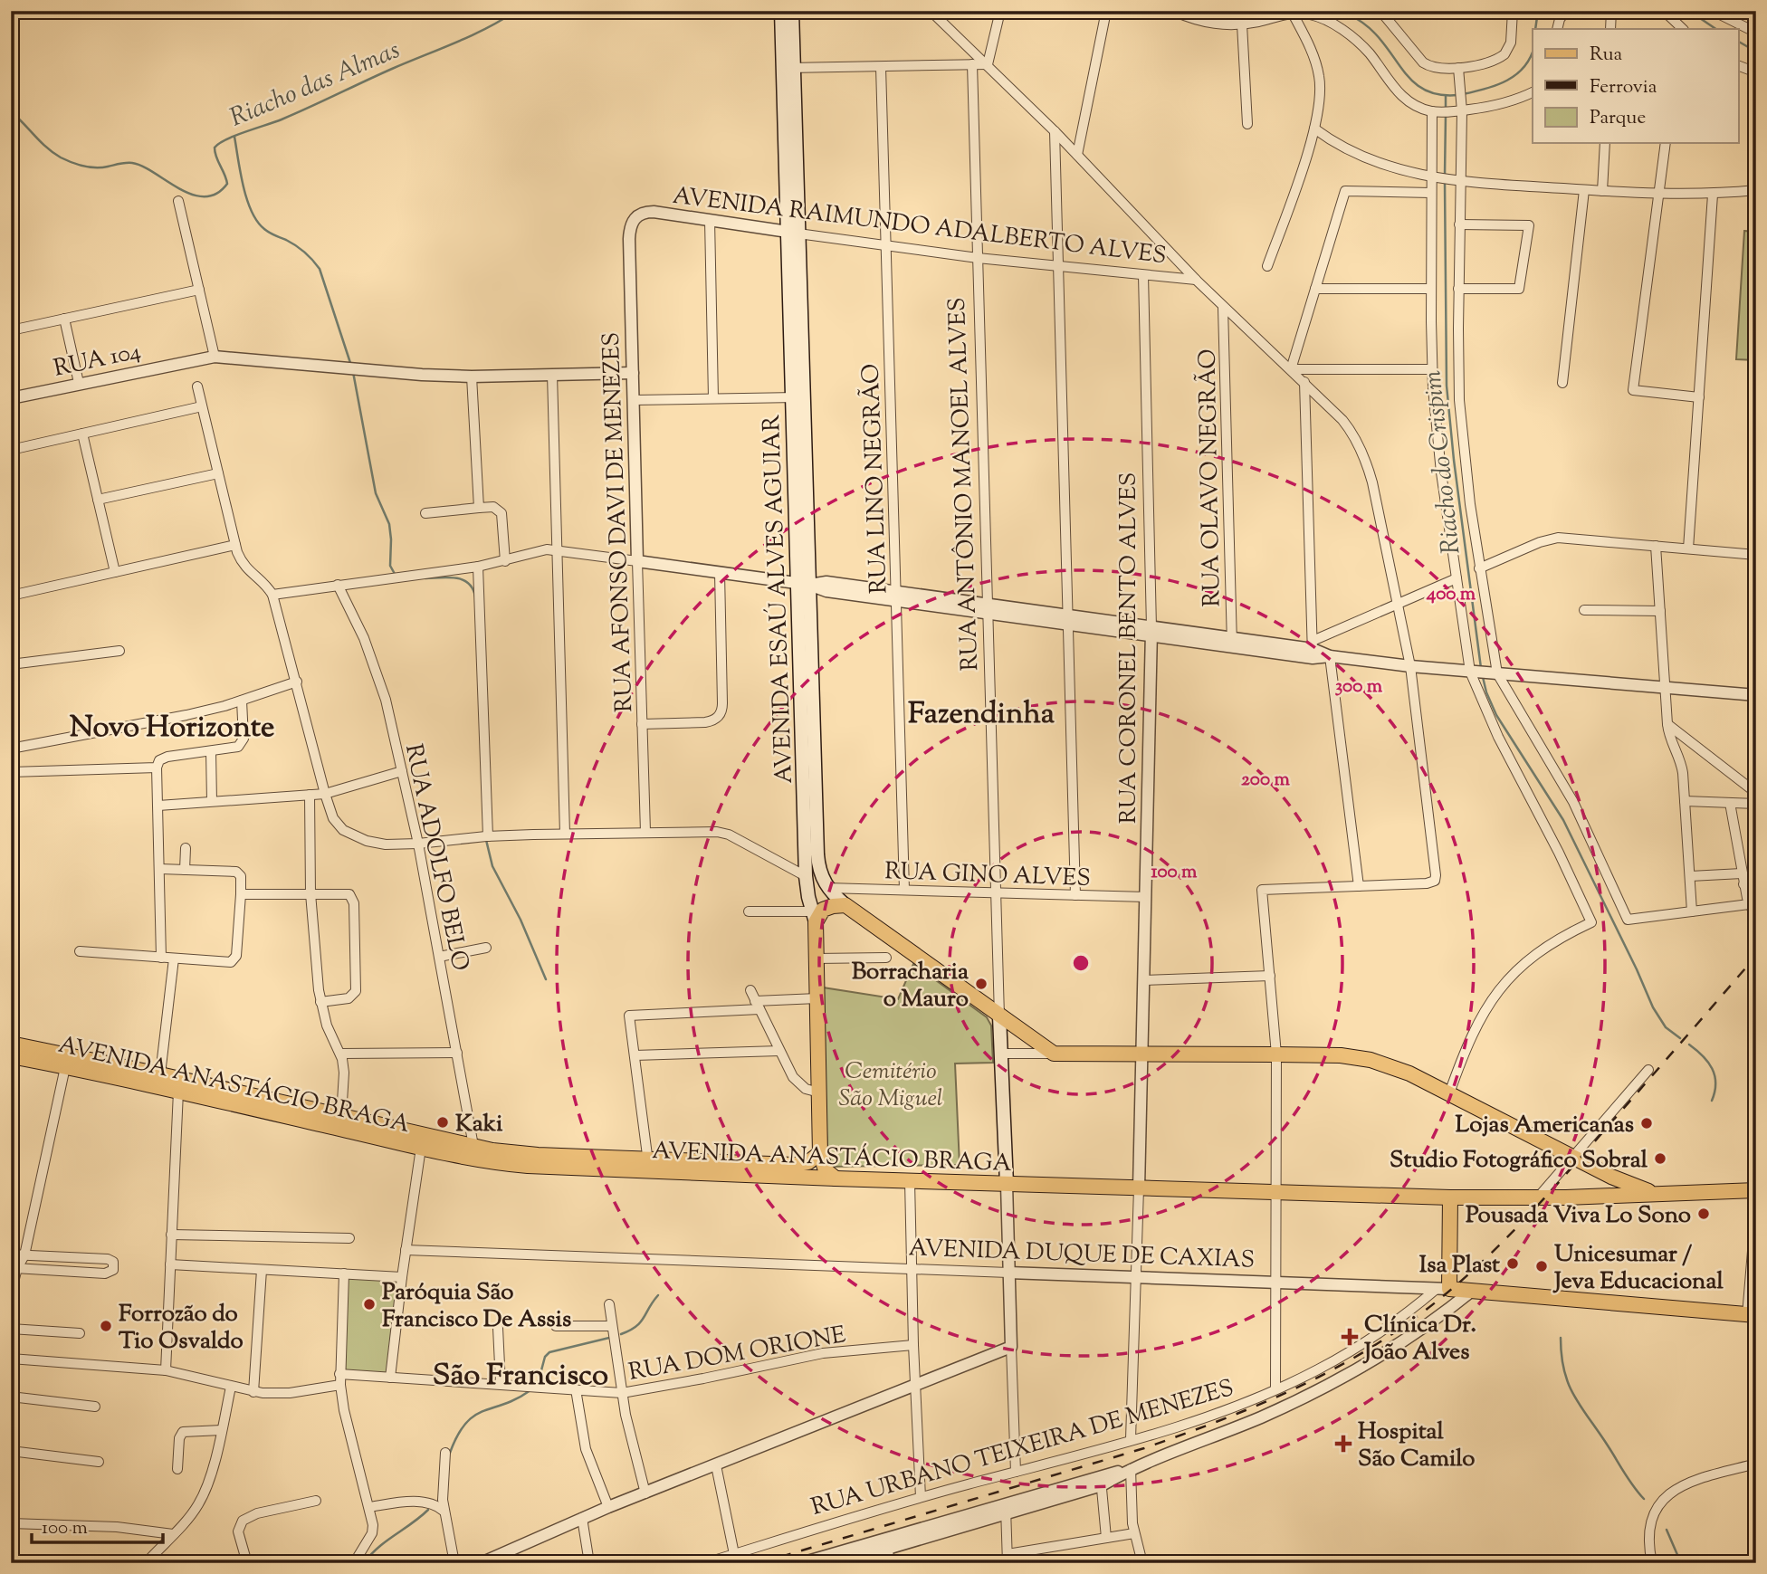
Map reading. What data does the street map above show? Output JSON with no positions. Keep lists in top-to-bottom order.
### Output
{
  "streets": {
    "main road": [
      "RUA ANTÔNIO MANOEL ALVES",
      "AVENIDA ESAÚ ALVES AGUIAR",
      "AVENIDA ANASTÁCIO BRAGA",
      "AVENIDA DUQUE DE CAXIAS"
    ],
    "street": [
      "AVENIDA RAIMUNDO ADALBERTO ALVES",
      "RUA 104",
      "RUA OLAVO NEGRÃO",
      "RUA LINO NEGRÃO",
      "RUA AFONSO DAVI DE MENEZES",
      "RUA CORONEL BENTO ALVES",
      "RUA ADOLFO BELO",
      "RUA GINO ALVES",
      "RUA DOM ORIONE",
      "RUA URBANO TEIXEIRA DE MENEZES"
    ]
  },
  "crossings": [
    ["AVENIDA RAIMUNDO ADALBERTO ALVES", "RUA LINO NEGRÃO"],
    ["AVENIDA RAIMUNDO ADALBERTO ALVES", "RUA ANTÔNIO MANOEL ALVES"],
    ["AVENIDA RAIMUNDO ADALBERTO ALVES", "RUA AFONSO DAVI DE MENEZES"],
    ["AVENIDA RAIMUNDO ADALBERTO ALVES", "AVENIDA ESAÚ ALVES AGUIAR"],
    ["AVENIDA RAIMUNDO ADALBERTO ALVES", "RUA CORONEL BENTO ALVES"],
    ["RUA 104", "RUA AFONSO DAVI DE MENEZES"],
    ["RUA LINO NEGRÃO", "RUA GINO ALVES"],
    ["RUA ANTÔNIO MANOEL ALVES", "RUA GINO ALVES"],
    ["RUA ANTÔNIO MANOEL ALVES", "AVENIDA ANASTÁCIO BRAGA"],
    ["RUA ANTÔNIO MANOEL ALVES", "AVENIDA DUQUE DE CAXIAS"],
    ["RUA ANTÔNIO MANOEL ALVES", "RUA URBANO TEIXEIRA DE MENEZES"],
    ["AVENIDA ESAÚ ALVES AGUIAR", "RUA GINO ALVES"],
    ["AVENIDA ESAÚ ALVES AGUIAR", "AVENIDA ANASTÁCIO BRAGA"],
    ["RUA CORONEL BENTO ALVES", "RUA GINO ALVES"],
    ["RUA CORONEL BENTO ALVES", "AVENIDA ANASTÁCIO BRAGA"],
    ["RUA CORONEL BENTO ALVES", "AVENIDA DUQUE DE CAXIAS"],
    ["RUA CORONEL BENTO ALVES", "RUA URBANO TEIXEIRA DE MENEZES"],
    ["RUA ADOLFO BELO", "AVENIDA ANASTÁCIO BRAGA"],
    ["AVENIDA DUQUE DE CAXIAS", "RUA URBANO TEIXEIRA DE MENEZES"]
  ],
  "districts": ["Fazendinha", "Novo Horizonte", "São Francisco"],
  "water": ["Riacho das Almas", "Riacho do Crispim"],
  "parks": ["Cemitério São Miguel"],
  "places": {
    "other": [
      "Borracharia o Mauro",
      "Kaki",
      "Lojas Americanas",
      "Studio Fotográfico Sobral",
      "Pousada Viva Lo Sono",
      "Isa Plast",
      "Unicesumar / Jeva Educacional",
      "Paróquia São Francisco De Assis",
      "Forrozão do Tio Osvaldo"
    ],
    "health": ["Clínica Dr. João Alves", "Hospital São Camilo"]
  },
  "legend": ["Rua", "Ferrovia", "Parque"],
  "scale_bar": "100 m",
  "rings": [
    "400 m",
    "300 m",
    "200 m",
    "100 m"
  ]
}
